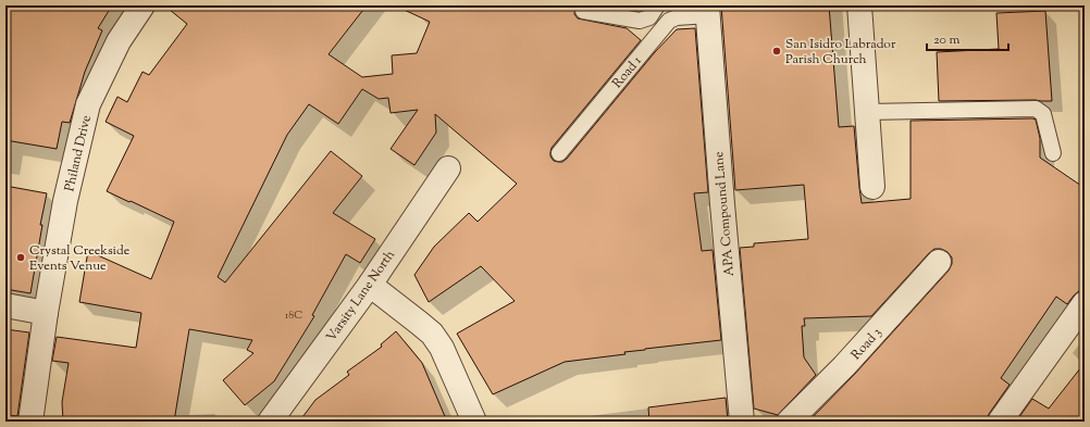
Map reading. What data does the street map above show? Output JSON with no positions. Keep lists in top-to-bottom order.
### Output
{
  "streets": {
    "street": [
      "Philand Drive",
      "APA Compound Lane",
      "Varsity Lane North",
      "Road 3"
    ],
    "lane": ["Road 1"]
  },
  "crossings": [
    ["Road 1", "APA Compound Lane"]
  ],
  "places": ["San Isidro Labrador Parish Church", "Crystal Creekside Events Venue"],
  "house_numbers": ["18C"],
  "scale_bar": "20 m"
}
